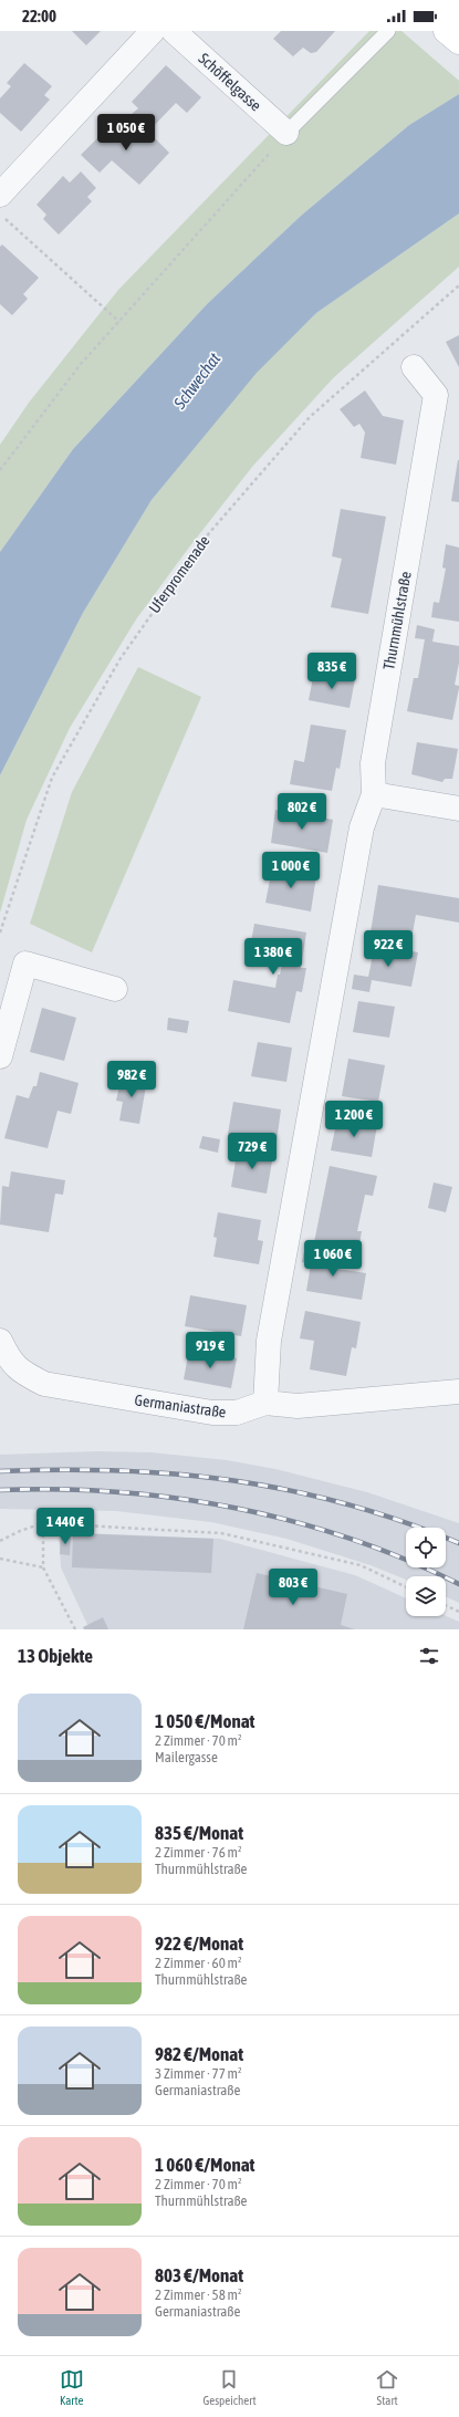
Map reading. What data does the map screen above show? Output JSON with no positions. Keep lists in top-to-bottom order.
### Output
{
  "streets": {
    "street": ["Schöffelgasse", "Thurnmühlstraße", "Germaniastraße"],
    "path": ["Uferpromenade"]
  },
  "crossings": [
    ["Thurnmühlstraße", "Germaniastraße"]
  ],
  "water": ["Schwechat"],
  "page": {
    "status": "22:00",
    "price": [
      "1 050 €",
      "835 €",
      "802 €",
      "1 000 €",
      "922 €",
      "1 380 €",
      "982 €",
      "1 200 €",
      "729 €",
      "1 060 €",
      "919 €",
      "1 440 €",
      "803 €"
    ],
    "heading": "13 Objekte",
    "list": [
      {
        "name": "1 050 €/Monat",
        "note": "2 Zimmer · 70 m² · Mailergasse"
      },
      {
        "name": "835 €/Monat",
        "note": "2 Zimmer · 76 m² · Thurnmühlstraße"
      },
      {
        "name": "922 €/Monat",
        "note": "2 Zimmer · 60 m² · Thurnmühlstraße"
      },
      {
        "name": "982 €/Monat",
        "note": "3 Zimmer · 77 m² · Germaniastraße"
      },
      {
        "name": "1 060 €/Monat",
        "note": "2 Zimmer · 70 m² · Thurnmühlstraße"
      },
      {
        "name": "803 €/Monat",
        "note": "2 Zimmer · 58 m² · Germaniastraße"
      }
    ],
    "tabs": ["Karte", "Gespeichert", "Start"]
  }
}
